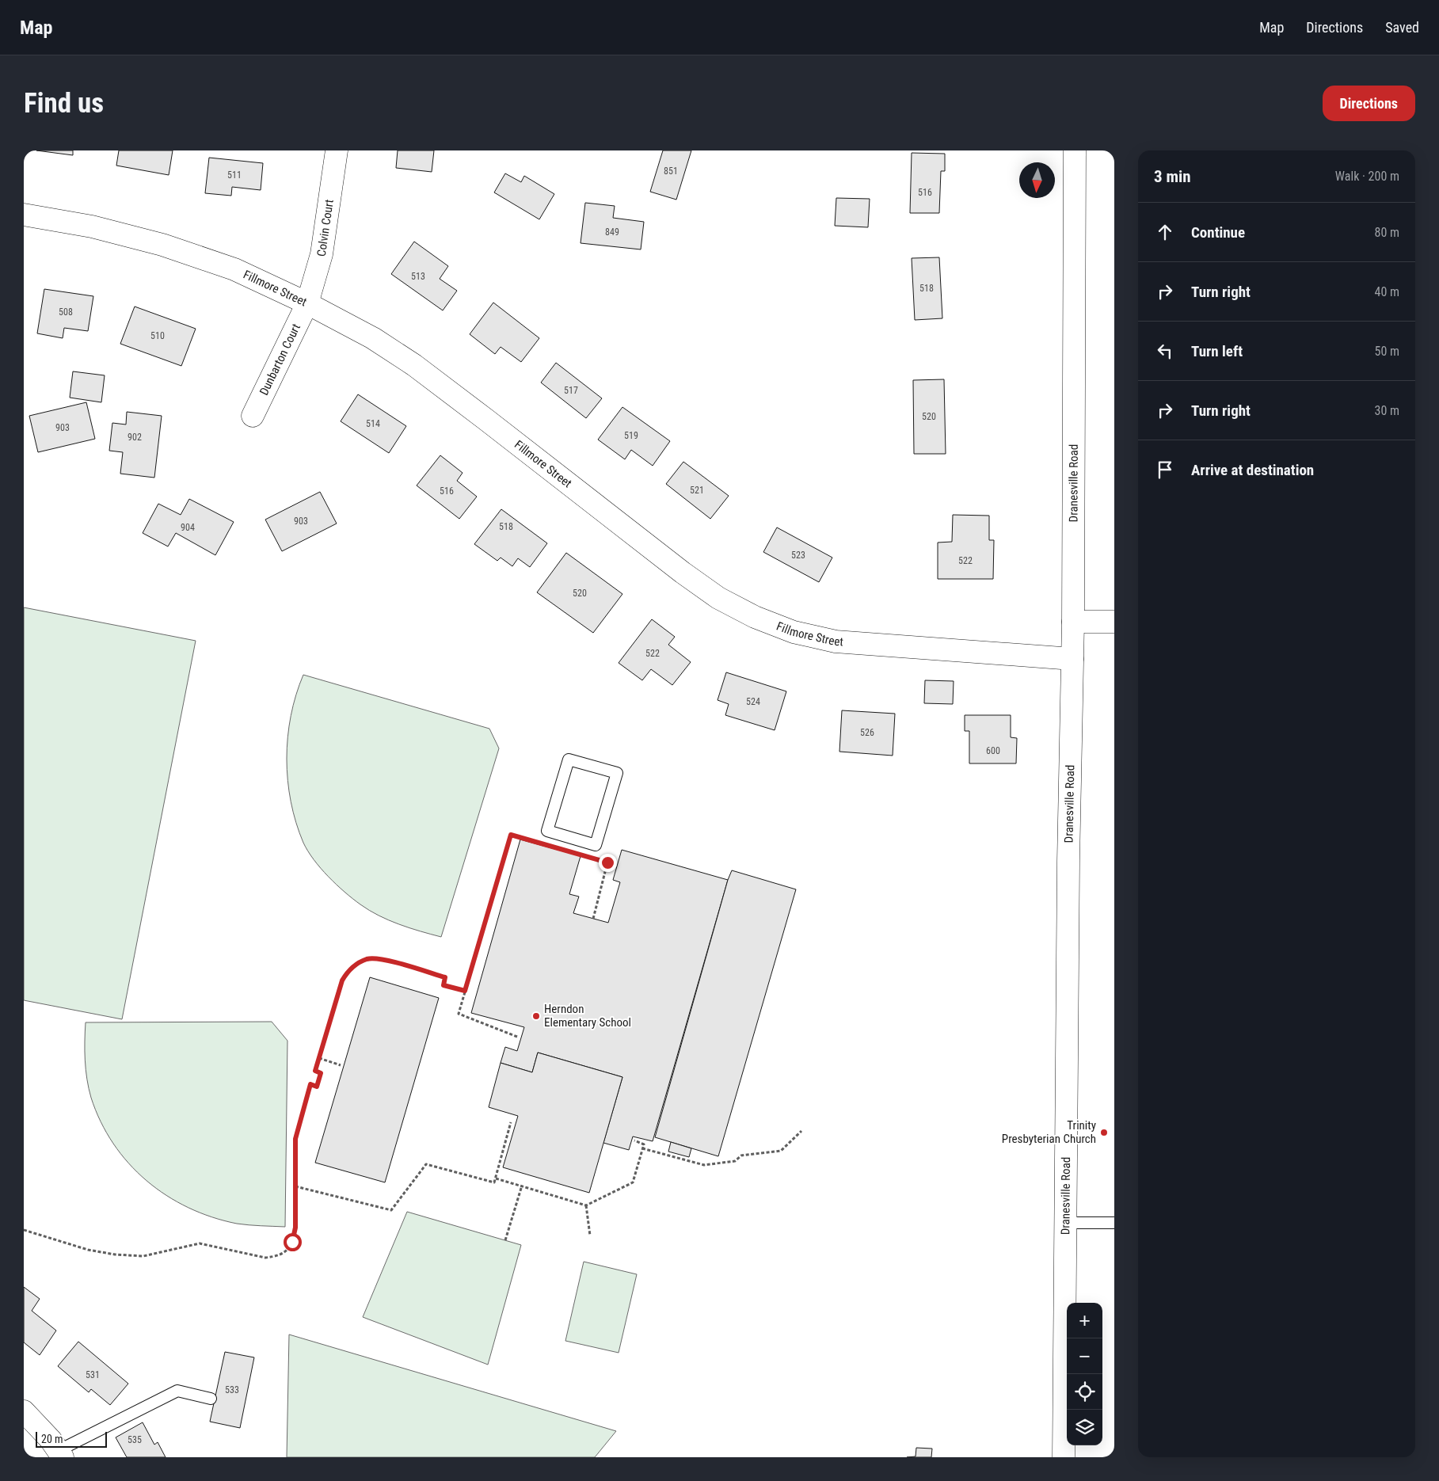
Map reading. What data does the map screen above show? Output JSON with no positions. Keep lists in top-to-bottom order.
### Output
{
  "streets": {
    "street": [
      "Colvin Court",
      "Fillmore Street",
      "Dunbarton Court",
      "Dranesville Road"
    ]
  },
  "crossings": [
    ["Colvin Court", "Fillmore Street"],
    ["Colvin Court", "Dunbarton Court"],
    ["Fillmore Street", "Dunbarton Court"],
    ["Fillmore Street", "Dranesville Road"]
  ],
  "places": ["Herndon Elementary School", "Trinity Presbyterian Church"],
  "house_numbers": [
    "851",
    "511",
    "516",
    "849",
    "513",
    "518",
    "508",
    "510",
    "517",
    "520",
    "514",
    "903",
    "519",
    "902",
    "521",
    "516",
    "903",
    "518",
    "904",
    "523",
    "522",
    "520",
    "522",
    "524",
    "526",
    "600",
    "531",
    "533",
    "535"
  ],
  "scale_bar": "20 m",
  "north": "bottom",
  "page": {
    "header": "Map",
    "nav": ["Map", "Directions", "Saved"],
    "buttons": "Directions",
    "title": "Find us",
    "heading": ["3 min", "Walk · 200 m"],
    "list": [
      ["Continue", "80 m"],
      ["Turn right", "40 m"],
      ["Turn left", "50 m"],
      ["Turn right", "30 m"],
      "Arrive at destination"
    ],
    "map_buttons": ["+", "−"],
    "scale": "20 m"
  }
}
